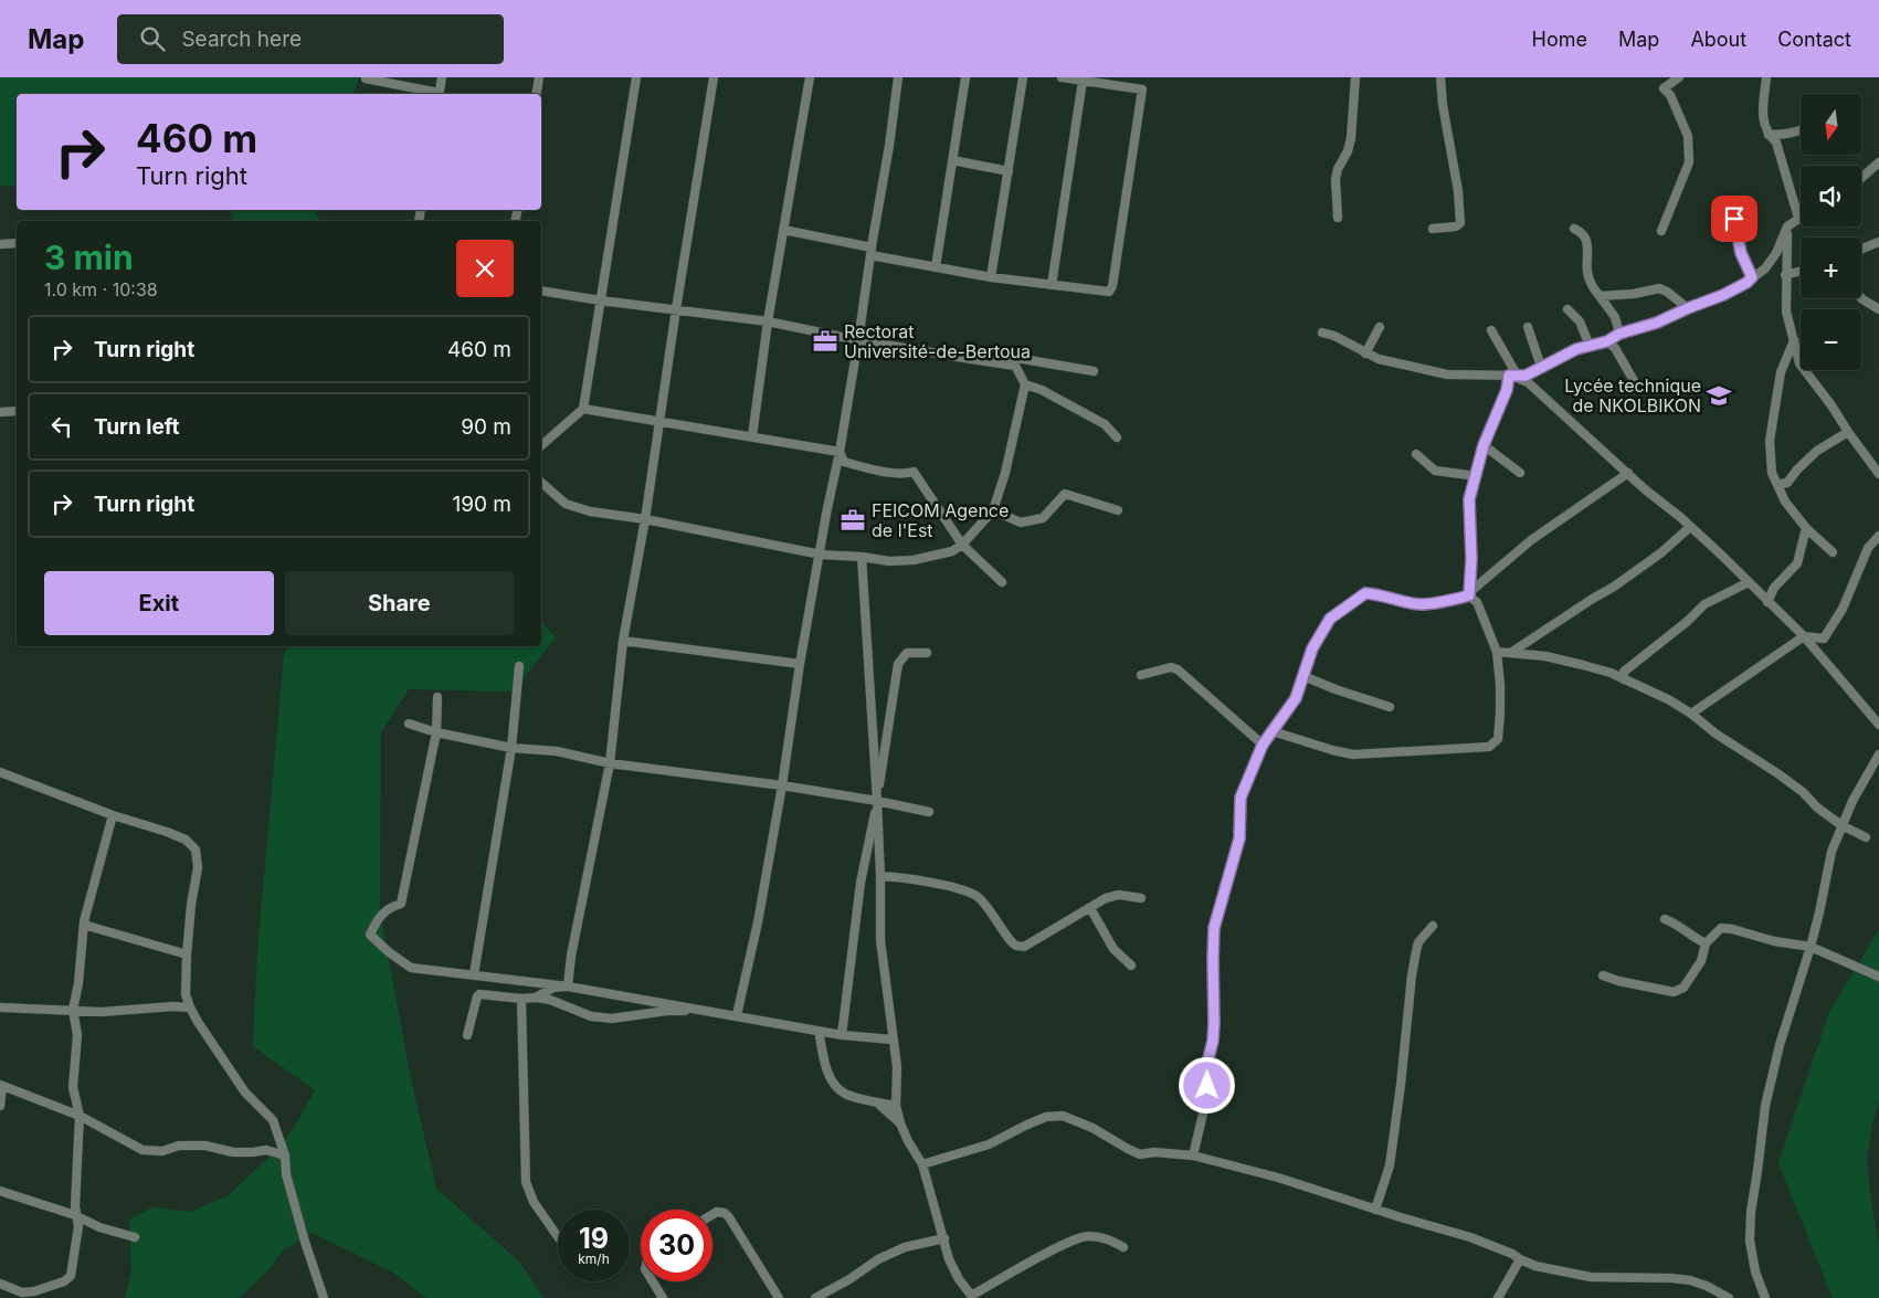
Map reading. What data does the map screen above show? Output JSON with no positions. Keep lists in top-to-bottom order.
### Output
{
  "places": {
    "office": ["Rectorat Université-de-Bertoua", "FEICOM Agence de l'Est"],
    "school or university": ["Lycée technique de NKOLBIKON"]
  },
  "north": "bottom",
  "page": {
    "header": "Map",
    "search": "Search here",
    "nav": [
      "Home",
      "Map",
      "About",
      "Contact"
    ],
    "map_buttons": ["+", "−"],
    "turn": ["460 m", "Turn right"],
    "heading": ["3 min", "1.0 km · 10:38"],
    "list": [
      {
        "name": "Turn right",
        "value": "460 m"
      },
      {
        "name": "Turn left",
        "value": "90 m"
      },
      {
        "name": "Turn right",
        "value": "190 m"
      }
    ],
    "buttons": ["Exit", "Share"],
    "speed": "19 km/h",
    "limit": "30"
  }
}
